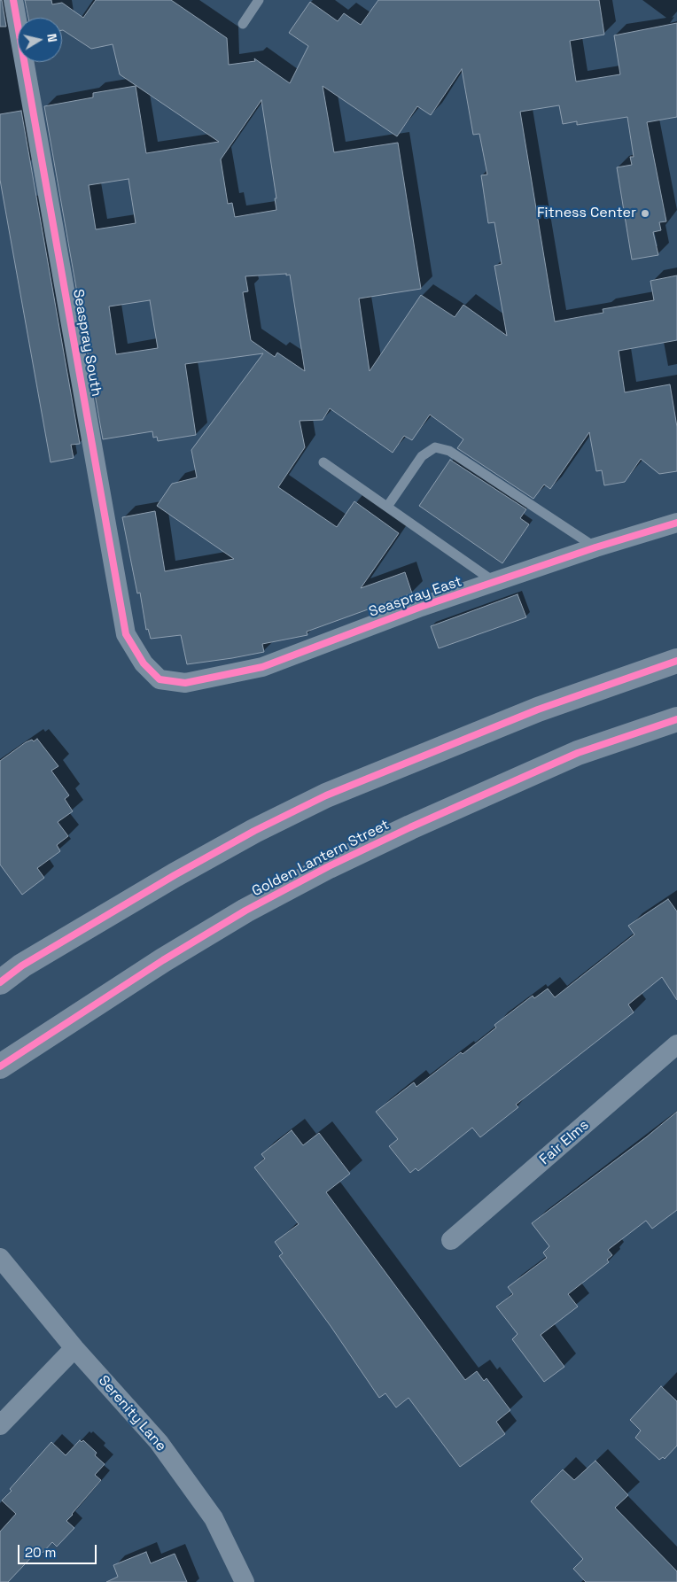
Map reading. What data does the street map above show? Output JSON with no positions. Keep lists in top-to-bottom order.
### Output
{
  "streets": {
    "main road": ["Golden Lantern Street"],
    "street": [
      "Seaspray South",
      "Seaspray East",
      "Fair Elms",
      "Serenity Lane"
    ]
  },
  "crossings": [
    ["Seaspray South", "Seaspray East"]
  ],
  "places": ["Fitness Center"],
  "scale_bar": "20 m",
  "north": "right"
}
